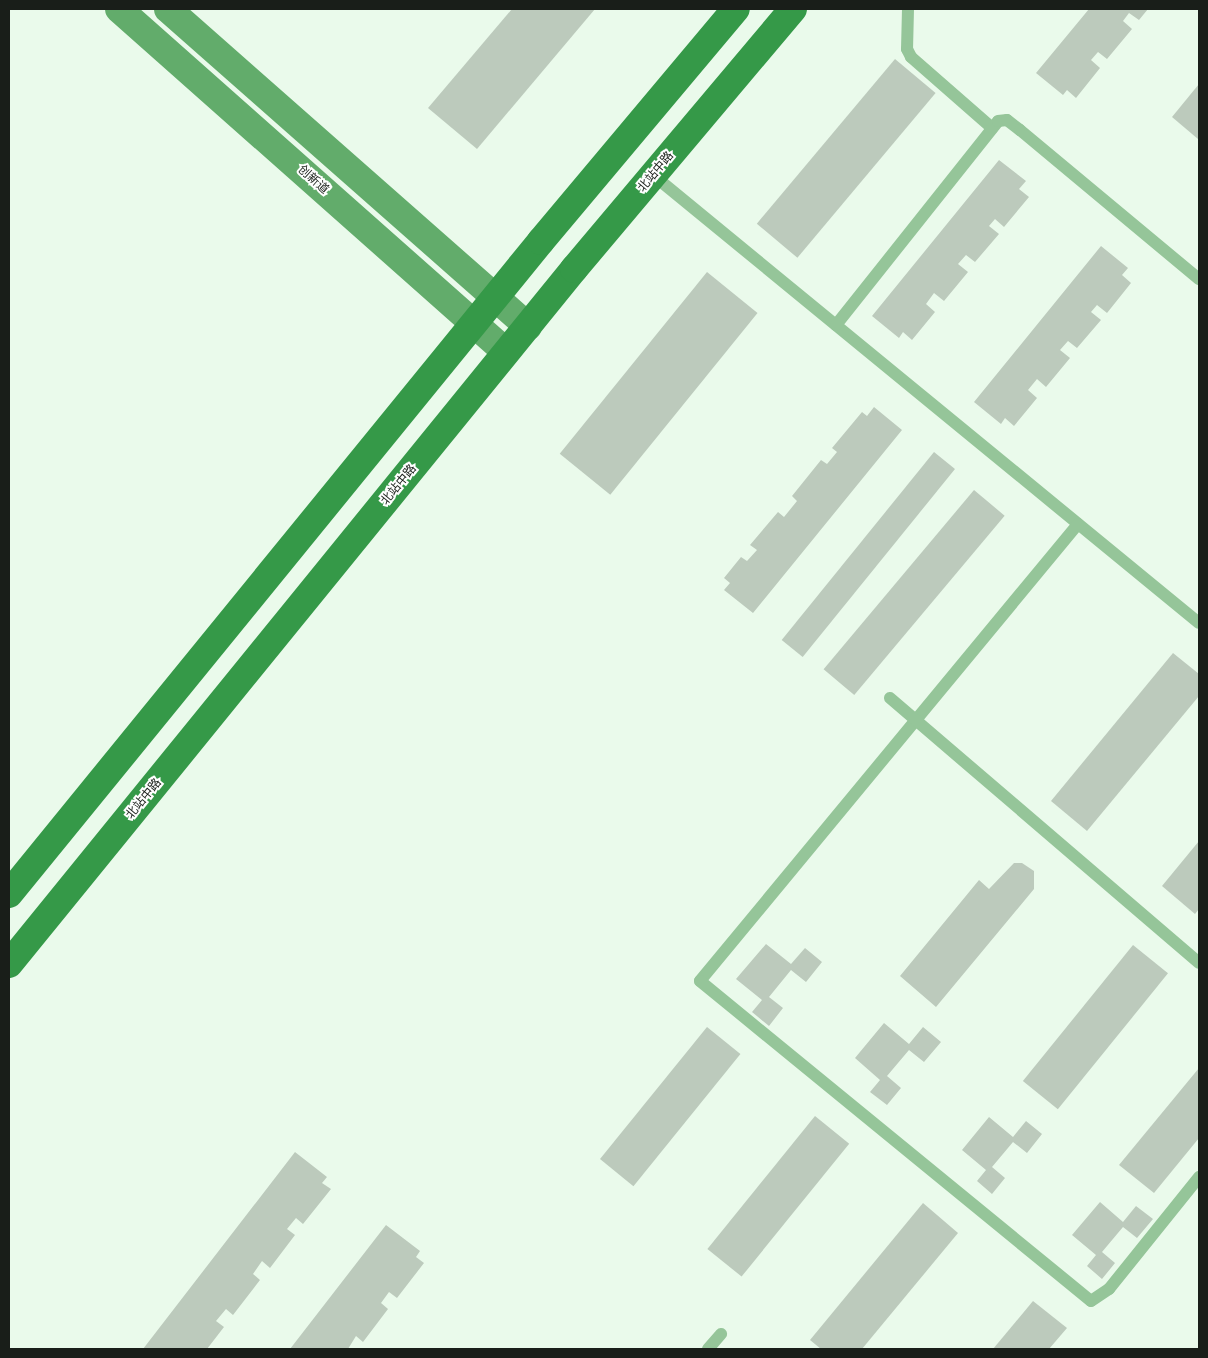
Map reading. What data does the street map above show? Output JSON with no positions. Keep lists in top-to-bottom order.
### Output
{
  "streets": {
    "main road": ["北站中路"],
    "street": ["创新道"]
  },
  "crossings": [
    ["北站中路", "创新道"]
  ]
}
